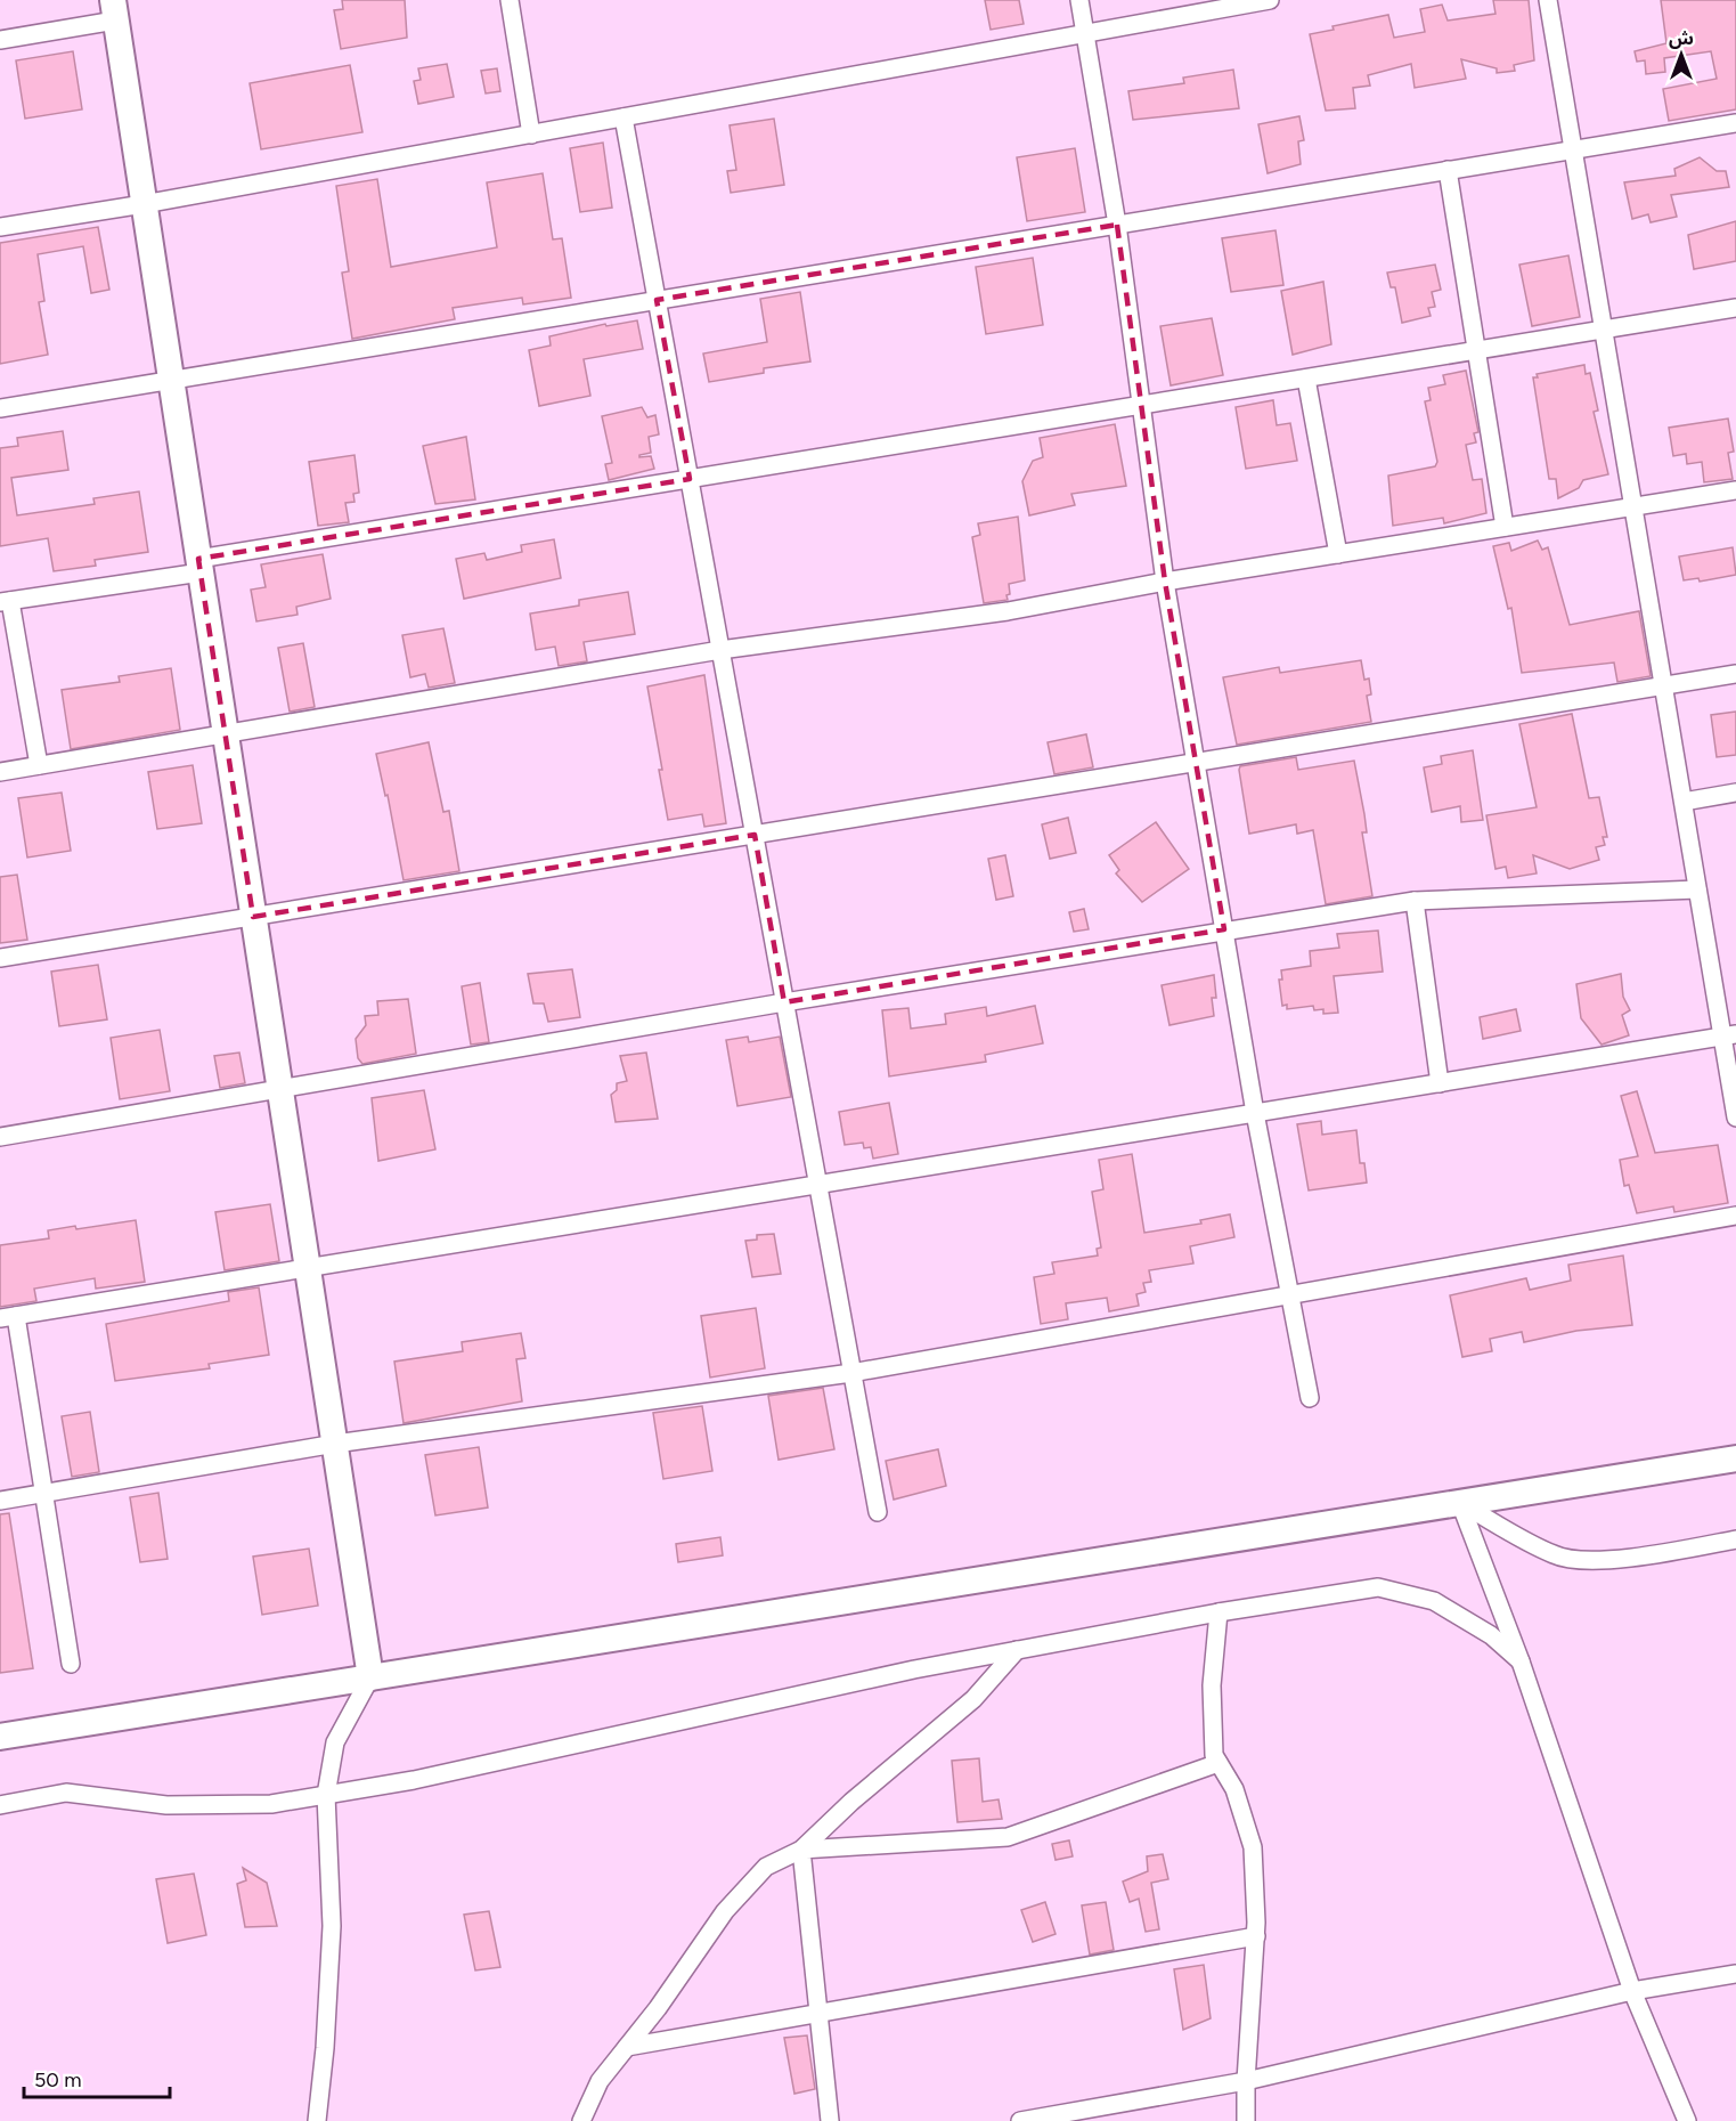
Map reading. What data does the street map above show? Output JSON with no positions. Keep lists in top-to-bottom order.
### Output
{
  "scale_bar": "50 m",
  "north": "top"
}
